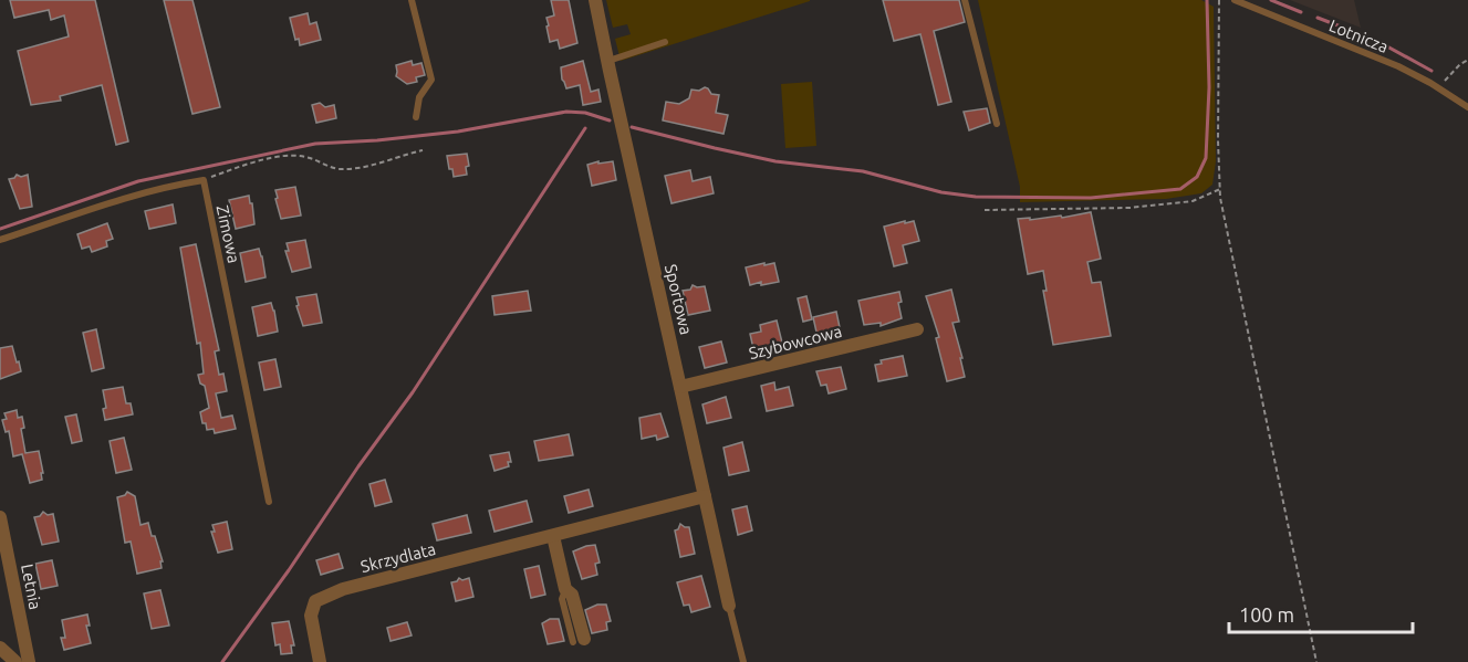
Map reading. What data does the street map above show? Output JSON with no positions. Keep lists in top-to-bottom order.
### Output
{
  "streets": {
    "street": [
      "Sportowa",
      "Szybowcowa",
      "Skrzydlata",
      "Letnia"
    ],
    "lane": ["Lotnicza", "Zimowa"]
  },
  "crossings": [
    ["Sportowa", "Szybowcowa"],
    ["Sportowa", "Skrzydlata"]
  ],
  "scale_bar": "100 m"
}
